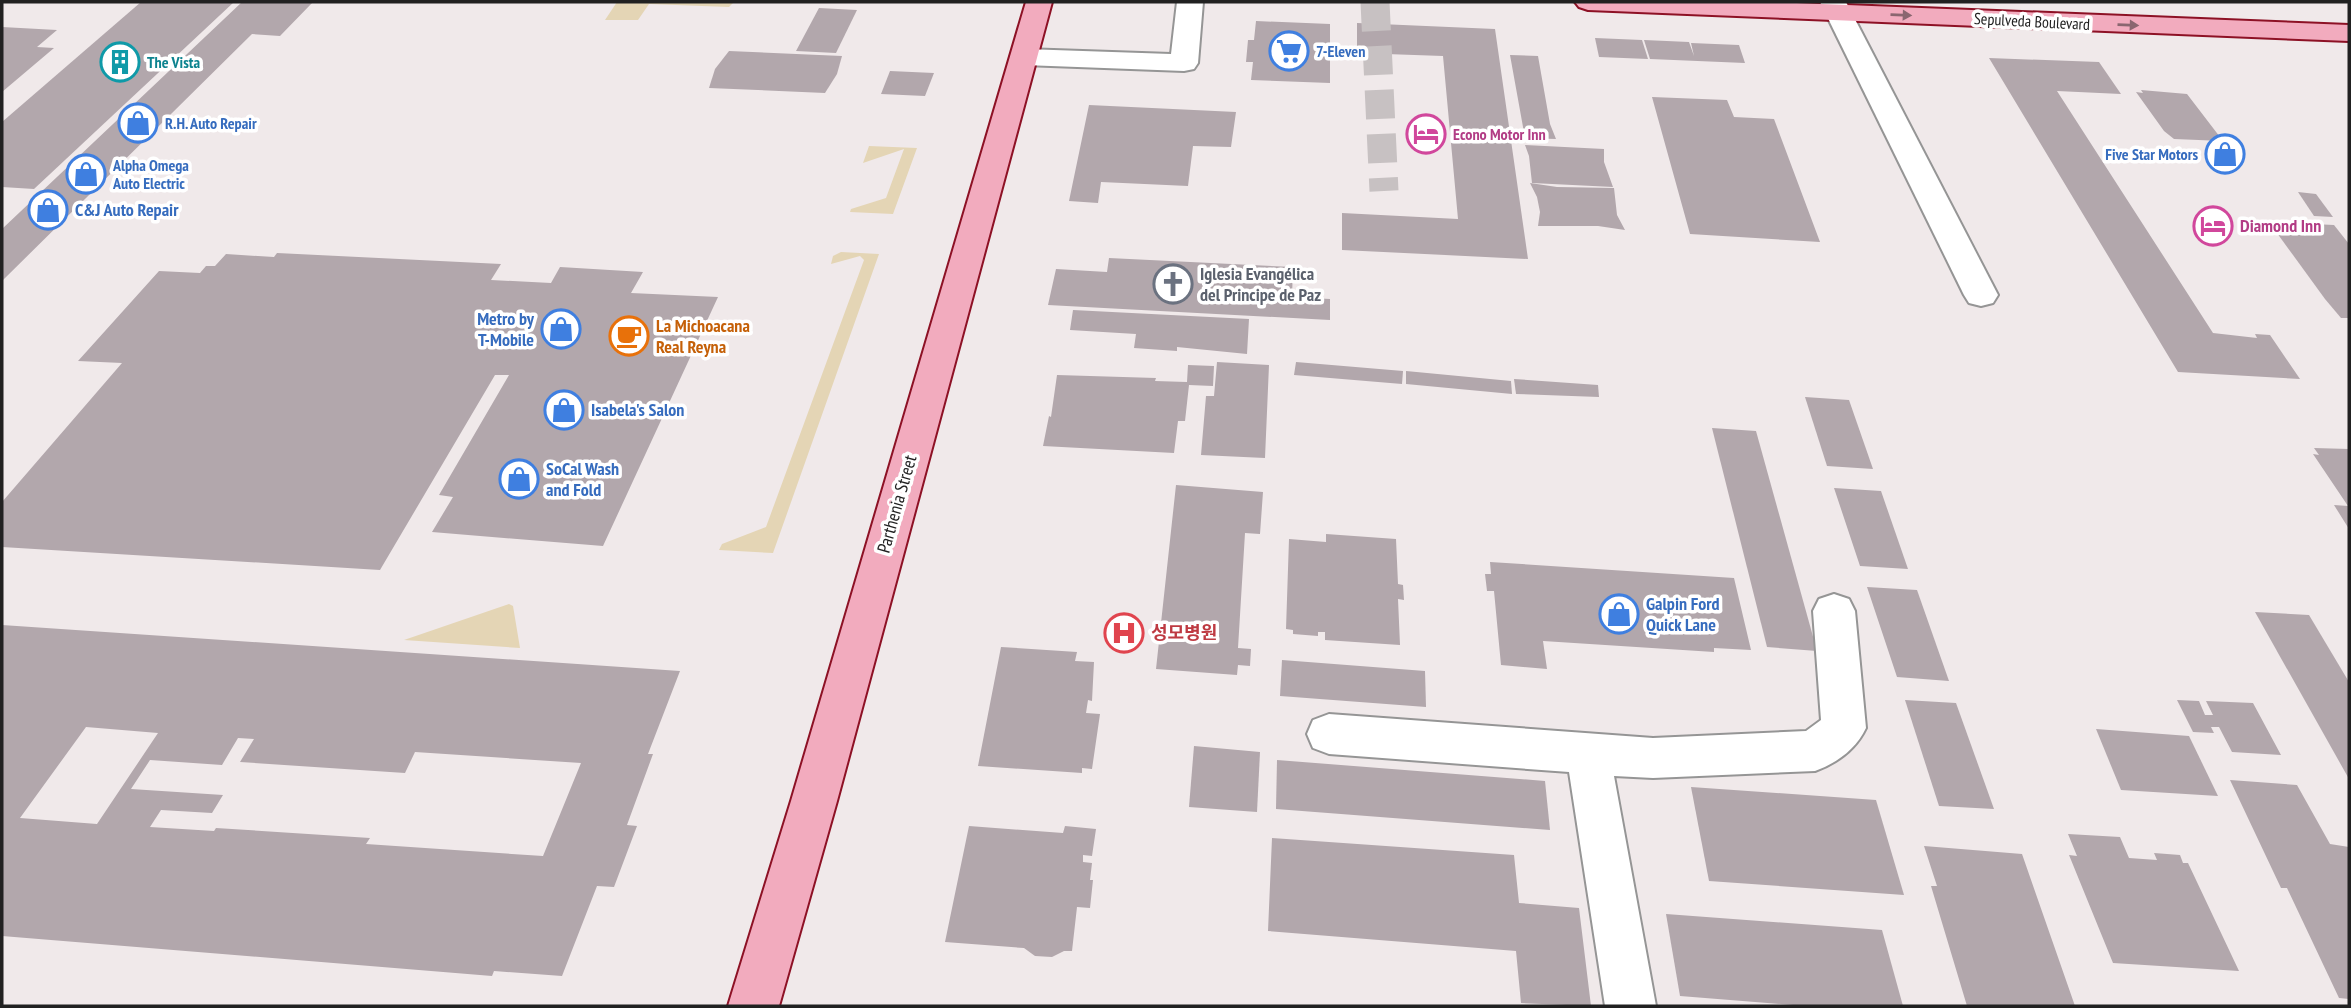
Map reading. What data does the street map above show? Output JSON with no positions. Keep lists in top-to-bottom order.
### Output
{
  "streets": {
    "main road": ["Sepulveda Boulevard", "Parthenia Street"]
  },
  "one_way": ["Sepulveda Boulevard"],
  "places": {
    "supermarket": ["7-Eleven"],
    "building": ["The Vista"],
    "shop": [
      "R.H. Auto Repair",
      "Five Star Motors",
      "Alpha Omega Auto Electric",
      "C&J Auto Repair",
      "Metro by T-Mobile",
      "Isabela's Salon",
      "SoCal Wash and Fold",
      "Galpin Ford Quick Lane"
    ],
    "hotel": ["Econo Motor Inn", "Diamond Inn"],
    "church": ["Iglesia Evangélica del Principe de Paz"],
    "cafe": ["La Michoacana Real Reyna"],
    "hospital": ["성모병원"]
  }
}
